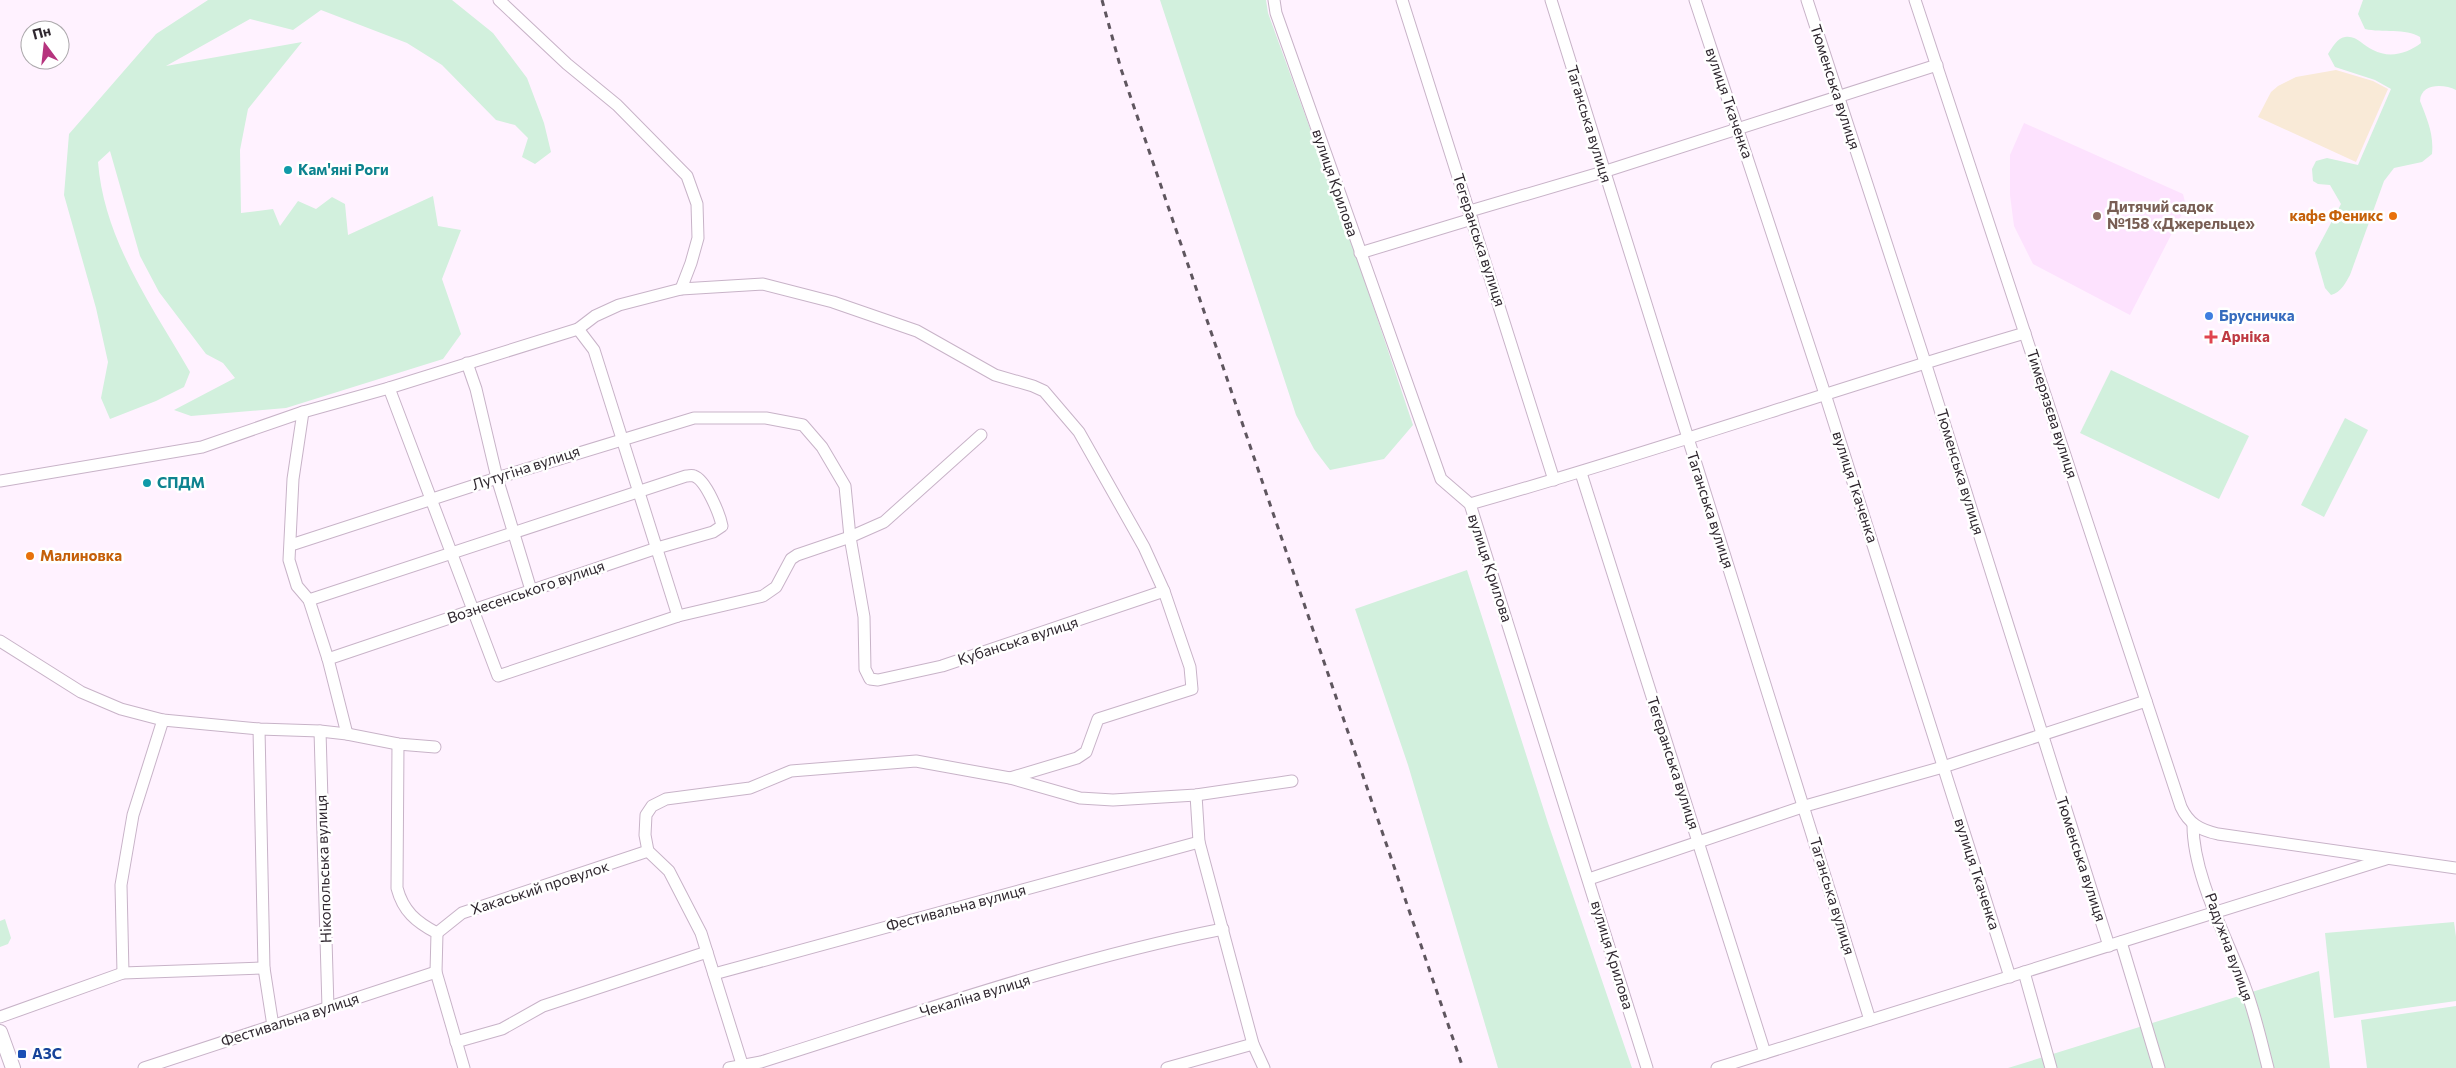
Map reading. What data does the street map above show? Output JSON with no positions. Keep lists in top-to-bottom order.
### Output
{
  "streets": {
    "street": [
      "Тюменська вулиця",
      "вулиця Ткаченка",
      "Таганська вулиця",
      "вулиця Крилова",
      "Тегеранська вулиця",
      "Тимерязєва вулиця",
      "Лутугіна вулиця",
      "Вознесенського вулиця",
      "Кубанська вулиця",
      "Нікопольська вулиця",
      "Хакаський провулок",
      "Фестивальна вулиця",
      "Радужна вулиця",
      "Чекаліна вулиця"
    ]
  },
  "crossings": [
    ["Тимерязєва вулиця", "Радужна вулиця"],
    ["Лутугіна вулиця", "Кубанська вулиця"],
    ["Нікопольська вулиця", "Фестивальна вулиця"]
  ],
  "places": {
    "other": [
      "Кам'яні Роги",
      "Дитячий садок №158 «Джерельце»",
      "кафе Феникс",
      "Брусничка",
      "СПДМ",
      "Малиновка"
    ],
    "health": ["Арніка"],
    "transit": ["АЗС"]
  },
  "north": "top"
}
